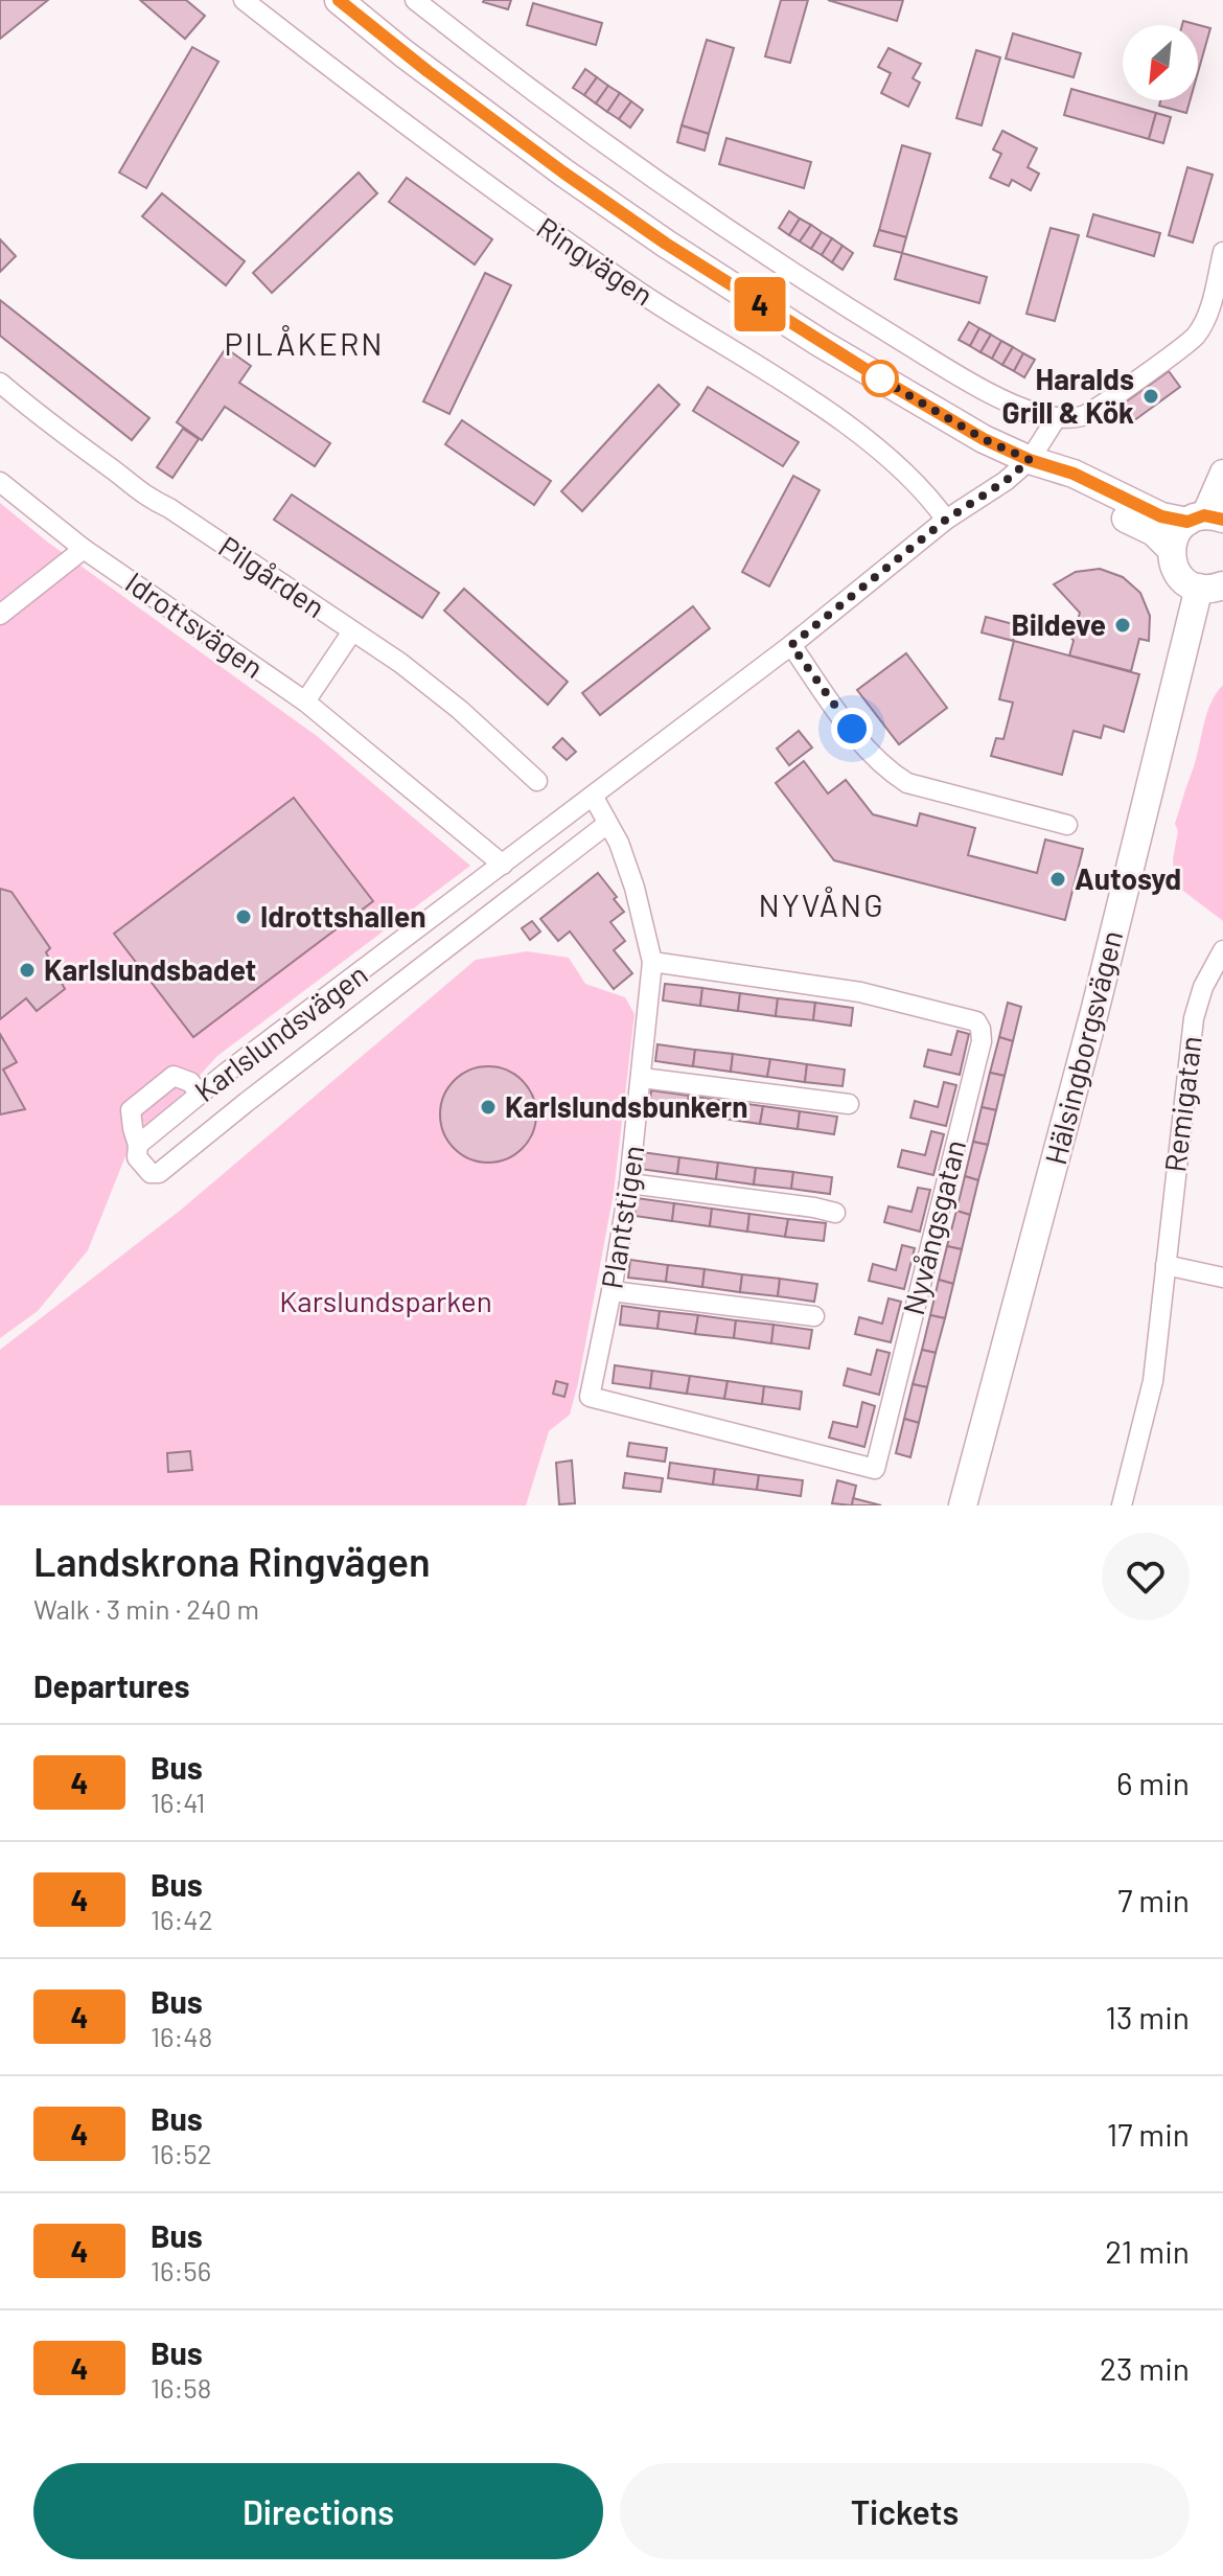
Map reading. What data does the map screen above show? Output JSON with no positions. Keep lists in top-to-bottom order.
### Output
{
  "streets": {
    "main road": ["Ringvägen", "Hälsingborgsvägen"],
    "street": [
      "Pilgården",
      "Idrottsvägen",
      "Karlslundsvägen",
      "Remigatan",
      "Plantstigen",
      "Nyvångsgatan"
    ]
  },
  "crossings": [
    ["Ringvägen", "Karlslundsvägen"],
    ["Idrottsvägen", "Karlslundsvägen"],
    ["Karlslundsvägen", "Plantstigen"],
    ["Plantstigen", "Nyvångsgatan"]
  ],
  "districts": ["PILÅKERN", "NYVÅNG"],
  "parks": ["Karslundsparken"],
  "places": [
    "Haralds Grill & Kök",
    "Bildeve",
    "Autosyd",
    "Idrottshallen",
    "Karlslundsbadet",
    "Karlslundsbunkern"
  ],
  "lines": ["bus line 4"],
  "north": "bottom left",
  "page": {
    "on_map": "4",
    "heading": [
      ["Landskrona Ringvägen", "Walk · 3 min · 240 m"],
      "Departures"
    ],
    "list": [
      {
        "mark": "4",
        "name": "Bus",
        "note": "16:41",
        "value": "6 min"
      },
      {
        "mark": "4",
        "name": "Bus",
        "note": "16:42",
        "value": "7 min"
      },
      {
        "mark": "4",
        "name": "Bus",
        "note": "16:48",
        "value": "13 min"
      },
      {
        "mark": "4",
        "name": "Bus",
        "note": "16:52",
        "value": "17 min"
      },
      {
        "mark": "4",
        "name": "Bus",
        "note": "16:56",
        "value": "21 min"
      },
      {
        "mark": "4",
        "name": "Bus",
        "note": "16:58",
        "value": "23 min"
      }
    ],
    "buttons": ["Directions", "Tickets"]
  }
}
